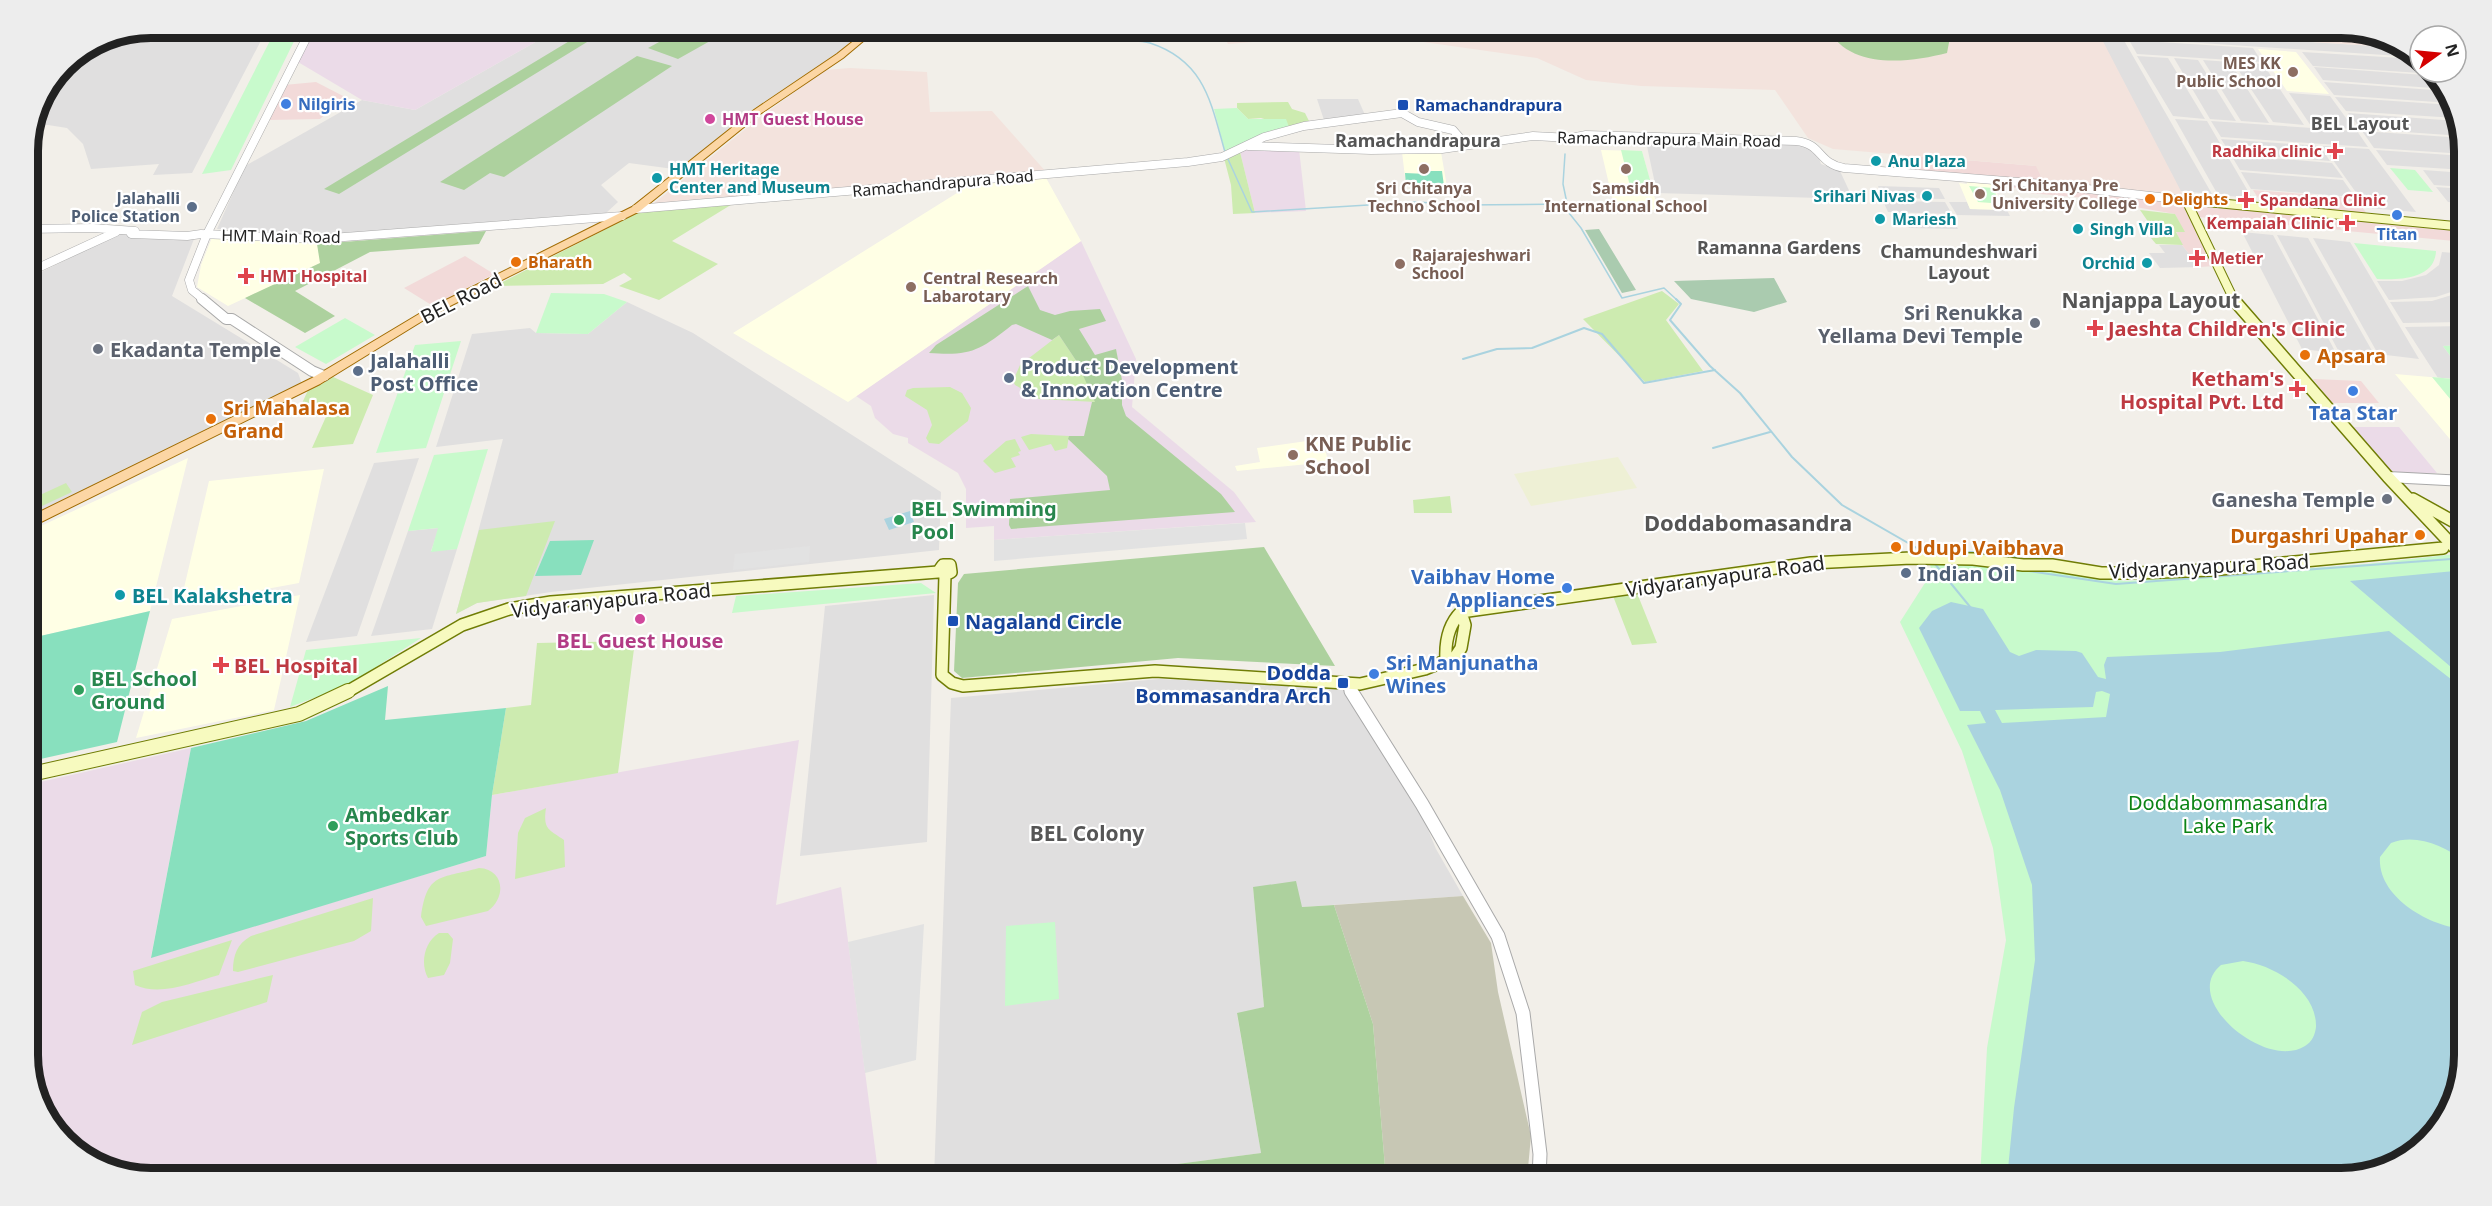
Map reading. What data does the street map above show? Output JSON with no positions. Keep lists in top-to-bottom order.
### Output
{
  "streets": {
    "main road": ["BEL Road", "Vidyaranyapura Road"],
    "street": ["Ramachandrapura Main Road", "Ramachandrapura Road", "HMT Main Road"]
  },
  "crossings": [
    ["Ramachandrapura Main Road", "Ramachandrapura Road"],
    ["Ramachandrapura Main Road", "Vidyaranyapura Road"],
    ["Ramachandrapura Road", "BEL Road"],
    ["HMT Main Road", "BEL Road"]
  ],
  "districts": [
    "BEL Layout",
    "Ramachandrapura",
    "Ramanna Gardens",
    "Chamundeshwari Layout",
    "Nanjappa Layout",
    "Doddabomasandra",
    "BEL Colony"
  ],
  "parks": ["Doddabommasandra Lake Park"],
  "places": {
    "other": [
      "MES KK Public School",
      "Nilgiris",
      "HMT Guest House",
      "Anu Plaza",
      "Sri Chitanya Techno School",
      "Samsidh International School",
      "HMT Heritage Center and Museum",
      "Sri Chitanya Pre University College",
      "Srihari Nivas",
      "Delights",
      "Jalahalli Police Station",
      "Titan",
      "Mariesh",
      "Singh Villa",
      "Bharath",
      "Orchid",
      "Rajarajeshwari School",
      "Central Research Labarotary",
      "Sri Renukka Yellama Devi Temple",
      "Ekadanta Temple",
      "Apsara",
      "Jalahalli Post Office",
      "Product Development & Innovation Centre",
      "Tata Star",
      "Sri Mahalasa Grand",
      "KNE Public School",
      "Ganesha Temple",
      "BEL Swimming Pool",
      "Durgashri Upahar",
      "Udupi Vaibhava",
      "Indian Oil",
      "Vaibhav Home Appliances",
      "BEL Kalakshetra",
      "BEL Guest House",
      "Sri Manjunatha Wines",
      "BEL School Ground",
      "Ambedkar Sports Club"
    ],
    "transit": ["Ramachandrapura", "Nagaland Circle", "Dodda Bommasandra Arch"],
    "health": [
      "Radhika clinic",
      "Spandana Clinic",
      "Kempaiah Clinic",
      "Metier",
      "HMT Hospital",
      "Jaeshta Children's Clinic",
      "Ketham's Hospital Pvt. Ltd",
      "BEL Hospital"
    ]
  },
  "north": "right"
}
